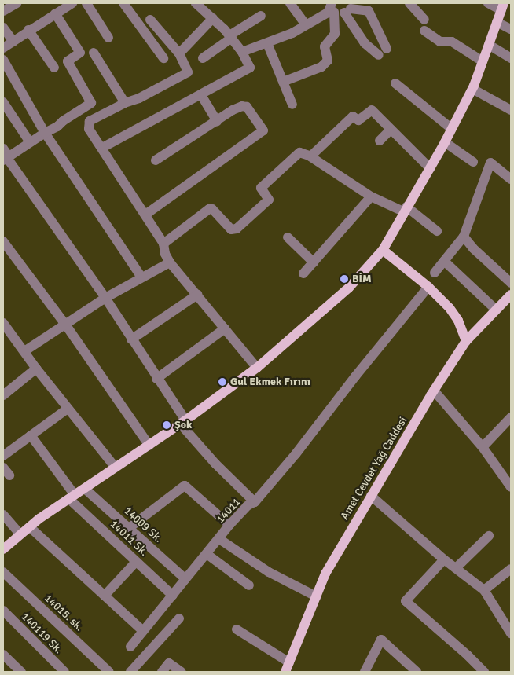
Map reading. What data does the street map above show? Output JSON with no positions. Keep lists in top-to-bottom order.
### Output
{
  "streets": {
    "main road": ["Amet Cevdet Yağ Caddesi"],
    "street": [
      "14011",
      "14009 Sk.",
      "14011 Sk.",
      "14015. sk.",
      "140119 Sk."
    ]
  },
  "crossings": [
    ["14011", "14009 Sk."],
    ["14011", "14011 Sk."]
  ],
  "places": ["BİM", "Gul Ekmek Fırını", "Şok"]
}
